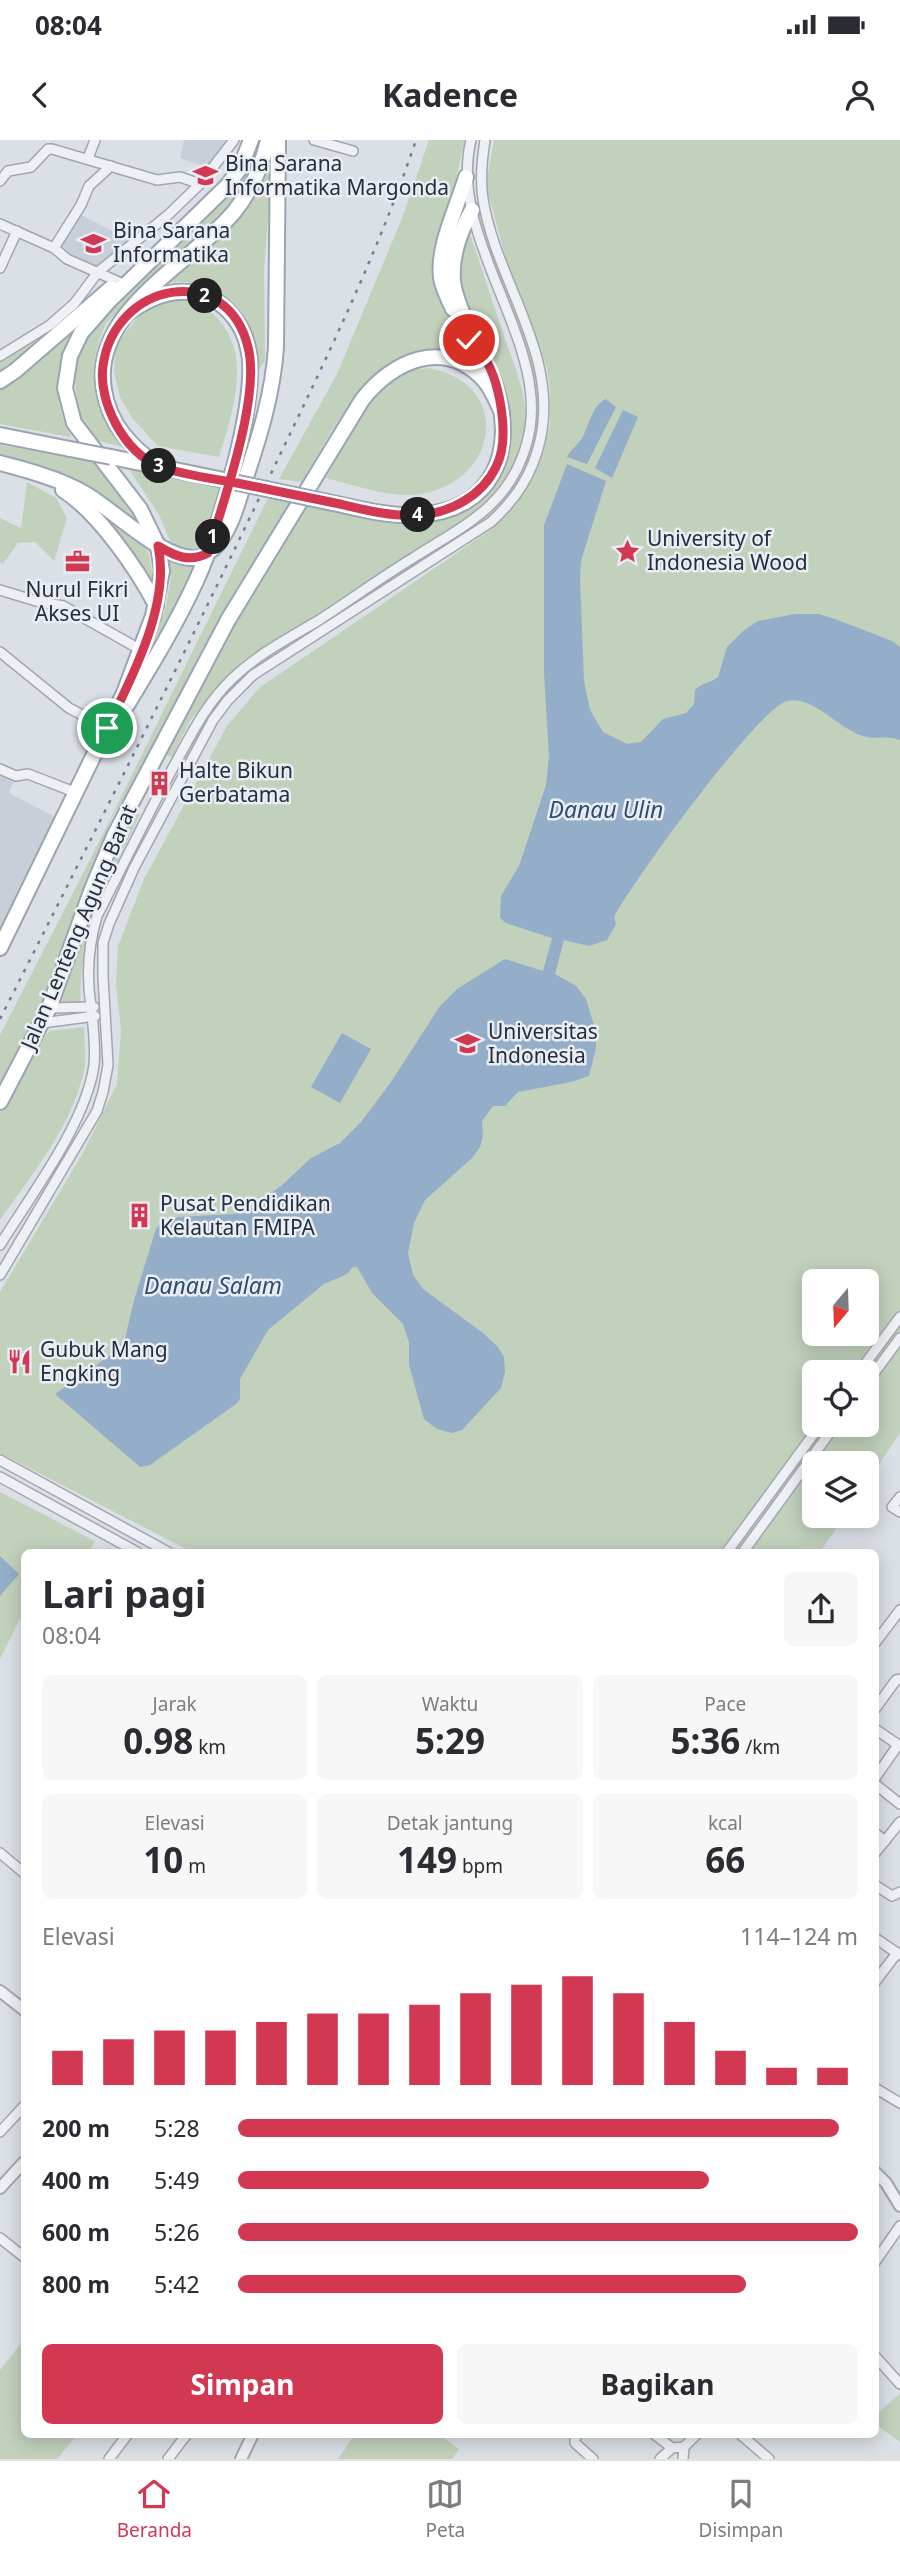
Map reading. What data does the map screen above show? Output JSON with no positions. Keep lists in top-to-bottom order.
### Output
{
  "streets": {
    "main road": ["Jalan Lenteng Agung Barat"]
  },
  "water": ["Danau Ulin", "Danau Salam"],
  "places": {
    "school or university": ["Bina Sarana Informatika Margonda", "Bina Sarana Informatika", "Universitas Indonesia"],
    "place": ["University of Indonesia Wood"],
    "office": ["Nurul Fikri Akses UI"],
    "building": ["Halte Bikun Gerbatama", "Pusat Pendidikan Kelautan FMIPA"],
    "restaurant": ["Gubuk Mang Engking"]
  },
  "north": "bottom",
  "page": {
    "status": "08:04",
    "header": "Kadence",
    "pins": [
      "2",
      "3",
      "4",
      "1"
    ],
    "heading": ["Lari pagi", "08:04"],
    "stats": [
      ["Jarak", "0.98 km"],
      ["Waktu", "5:29"],
      ["Pace", "5:36 /km"],
      ["Elevasi", "10 m"],
      ["Detak jantung", "149 bpm"],
      ["kcal", "66"]
    ],
    "chart": ["Elevasi", "114–124 m"],
    "list": [
      {
        "name": "200 m",
        "note": "5:28"
      },
      {
        "name": "400 m",
        "note": "5:49"
      },
      {
        "name": "600 m",
        "note": "5:26"
      },
      {
        "name": "800 m",
        "note": "5:42"
      }
    ],
    "buttons": ["Simpan", "Bagikan"],
    "tabs": ["Beranda", "Peta", "Disimpan"]
  }
}
